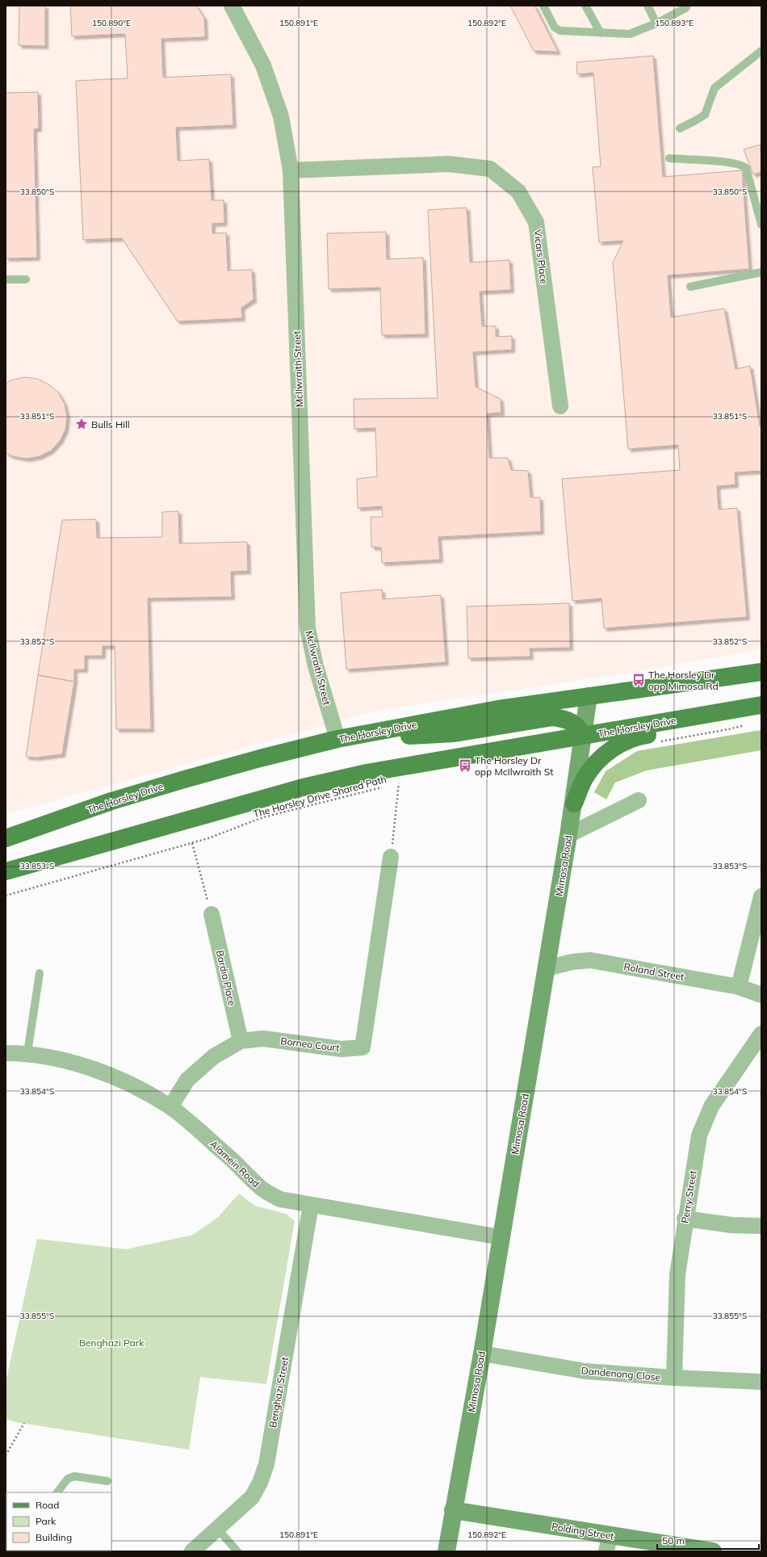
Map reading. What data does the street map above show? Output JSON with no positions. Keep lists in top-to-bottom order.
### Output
{
  "streets": {
    "main road": ["The Horsley Drive", "Mimosa Road", "Polding Street"],
    "street": [
      "Vicars Place",
      "McIlwraith Street",
      "Roland Street",
      "Bardia Place",
      "Borneo Court",
      "Alamein Road",
      "Perry Street",
      "Dandenong Close",
      "Benghazi Street"
    ],
    "path": ["The Horsley Drive Shared Path"]
  },
  "crossings": [
    ["Vicars Place", "McIlwraith Street"],
    ["McIlwraith Street", "The Horsley Drive"],
    ["The Horsley Drive", "Mimosa Road"],
    ["Mimosa Road", "Roland Street"],
    ["Mimosa Road", "Alamein Road"],
    ["Mimosa Road", "Dandenong Close"],
    ["Mimosa Road", "Polding Street"],
    ["Bardia Place", "Borneo Court"],
    ["Borneo Court", "Alamein Road"],
    ["Alamein Road", "Benghazi Street"],
    ["Perry Street", "Dandenong Close"]
  ],
  "parks": ["Benghazi Park"],
  "places": {
    "place": ["Bulls Hill"],
    "bus stop": ["The Horsley Dr opp Mimosa Rd", "The Horsley Dr opp McIlwraith St"]
  },
  "legend": ["Road", "Park", "Building"],
  "scale_bar": "50 m",
  "coordinates": [
    "150.890°E",
    "150.891°E",
    "150.892°E",
    "150.893°E",
    "33.850°S",
    "33.851°S",
    "33.852°S",
    "33.853°S",
    "33.854°S",
    "33.855°S"
  ]
}
